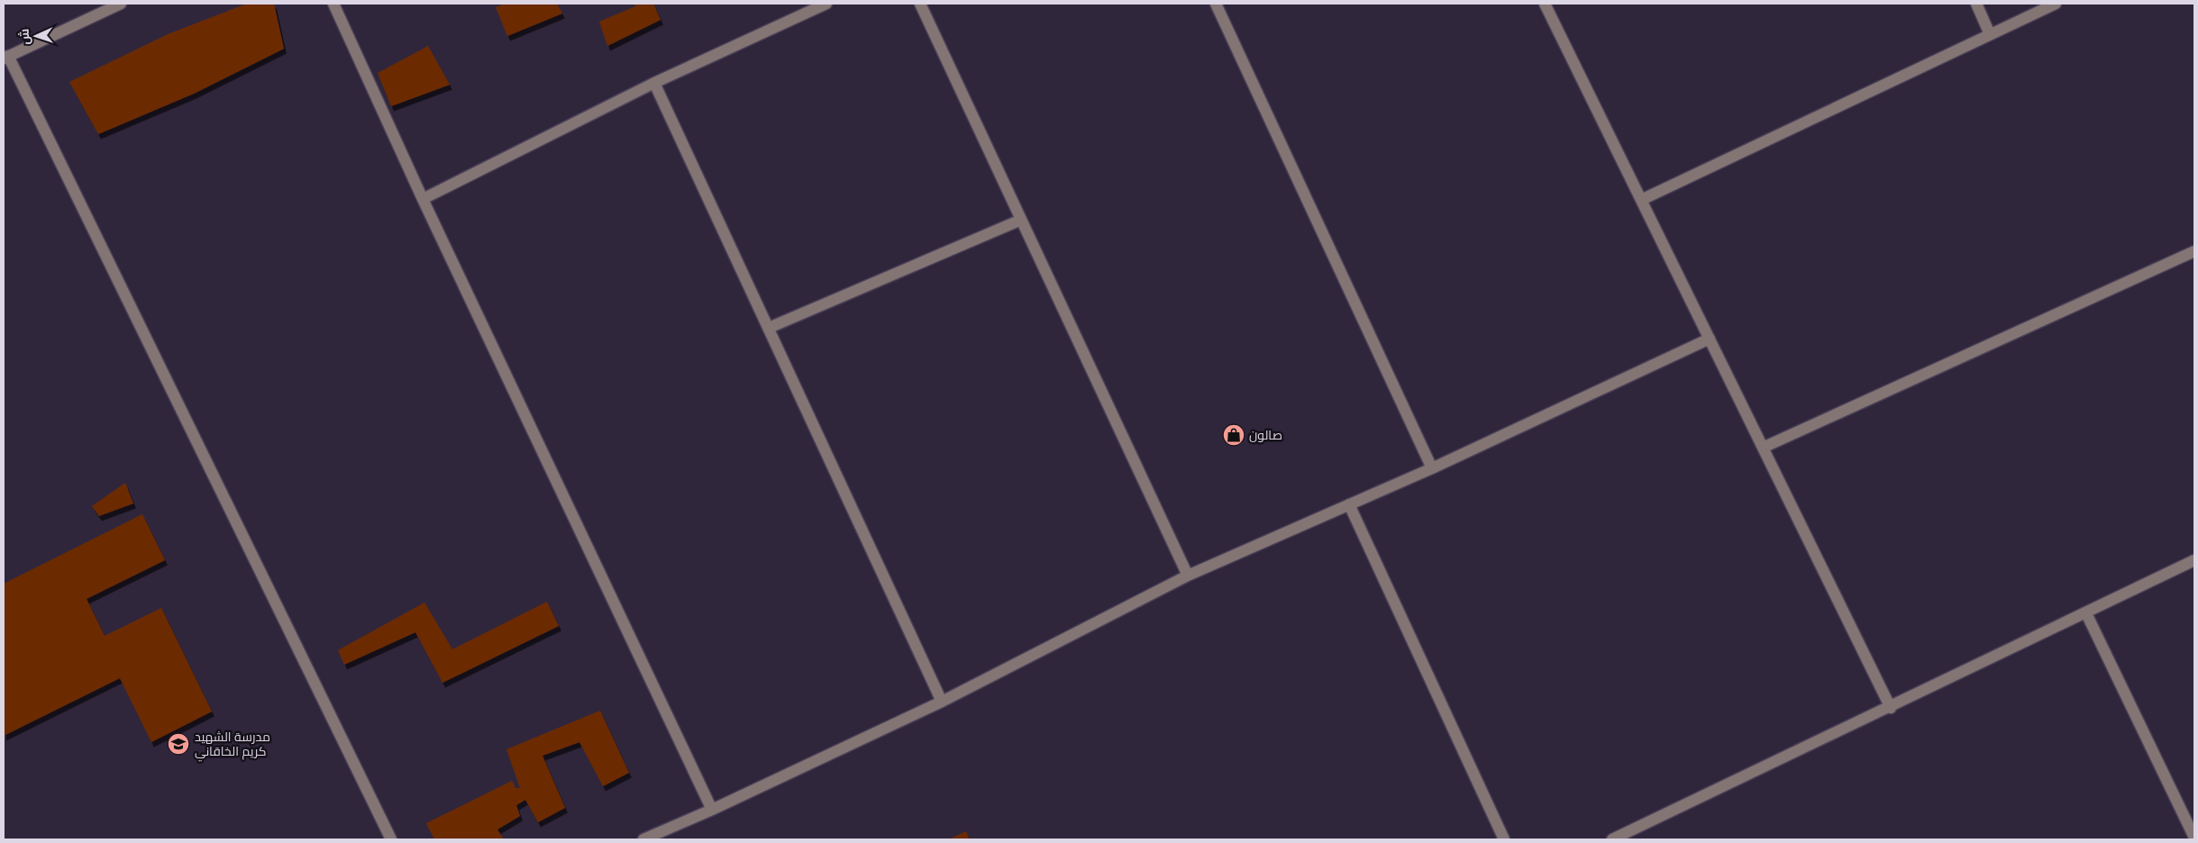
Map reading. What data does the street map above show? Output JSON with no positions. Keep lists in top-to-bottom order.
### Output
{
  "places": {
    "shop": ["صالون"],
    "school or university": ["مدرسة الشهيد كريم الخاقاني"]
  },
  "north": "left"
}
